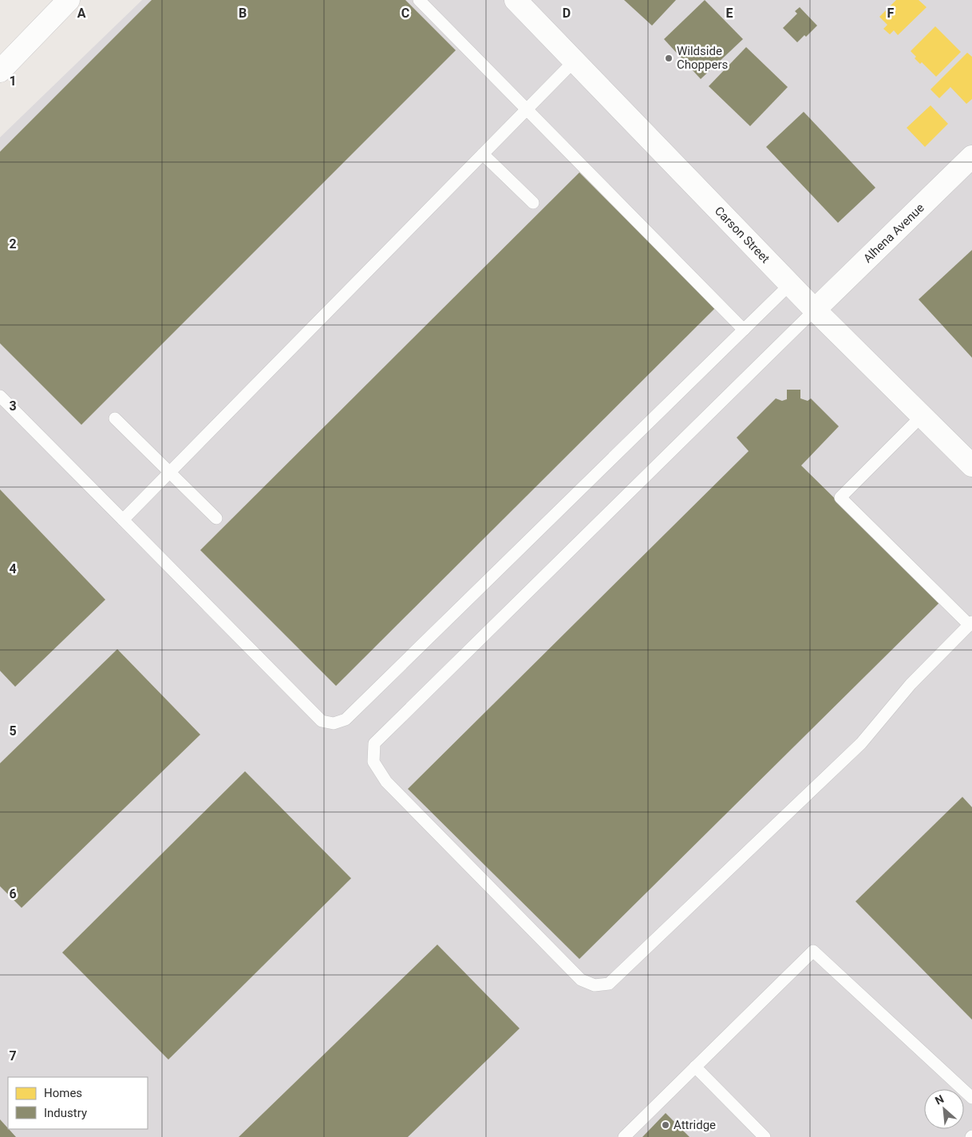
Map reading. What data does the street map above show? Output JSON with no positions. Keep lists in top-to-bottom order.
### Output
{
  "streets": {
    "street": ["Alhena Avenue", "Carson Street"]
  },
  "crossings": [
    ["Alhena Avenue", "Carson Street"]
  ],
  "places": ["Wildside Choppers", "Attridge"],
  "legend": ["Homes", "Industry"],
  "north": "top left",
  "grid": {
    "columns": [
      "A",
      "B",
      "C",
      "D",
      "E",
      "F"
    ],
    "rows": [
      "1",
      "2",
      "3",
      "4",
      "5",
      "6",
      "7"
    ]
  }
}
